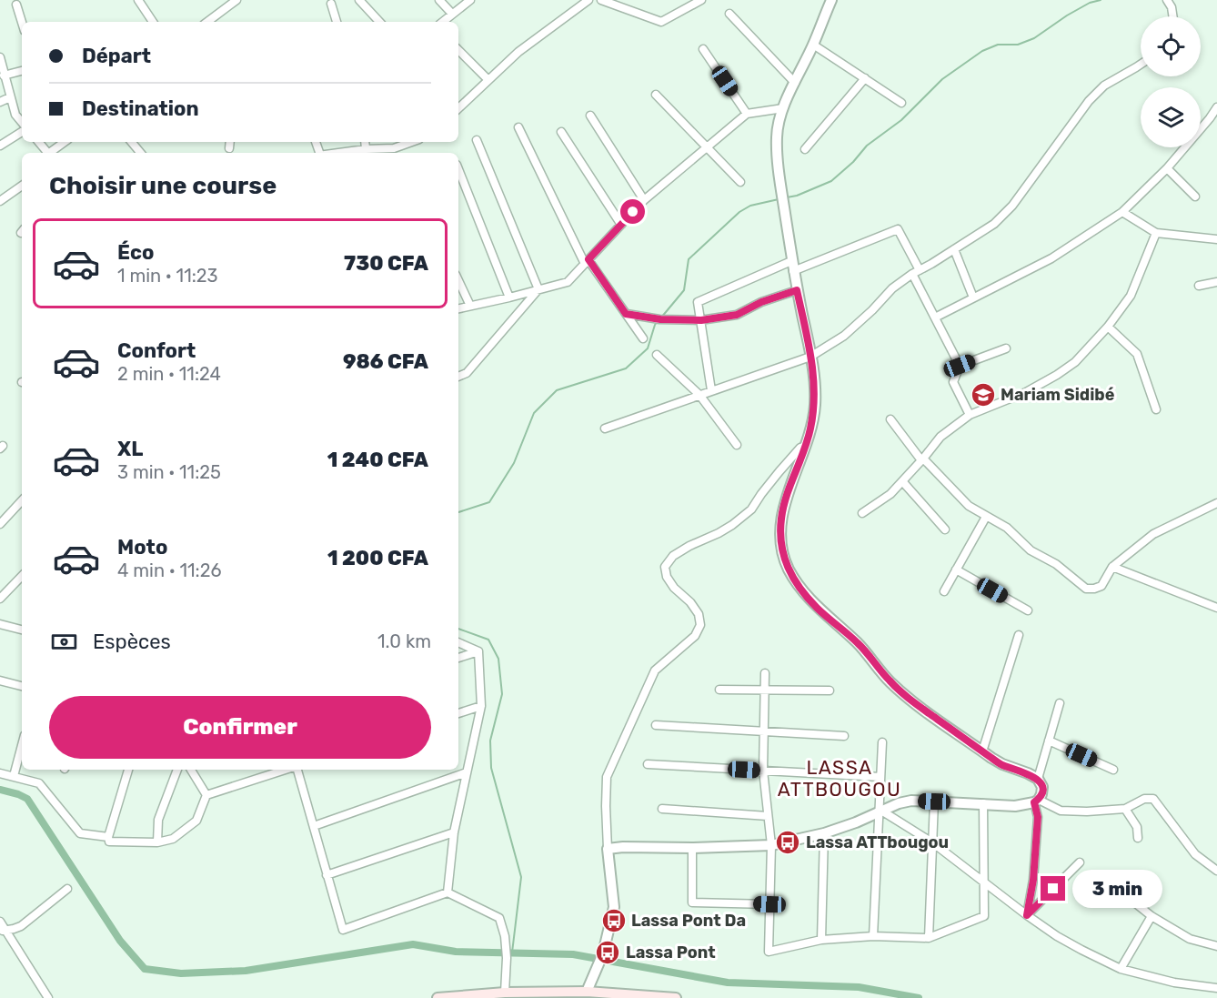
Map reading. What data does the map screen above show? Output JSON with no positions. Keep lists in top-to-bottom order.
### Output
{
  "districts": ["LASSA ATTBOUGOU"],
  "places": {
    "school or university": ["Mariam Sidibé"],
    "bus stop": ["Lassa ATTbougou", "Lassa Pont Da", "Lassa Pont"]
  },
  "page": {
    "banner": ["Départ", "Destination"],
    "heading": "Choisir une course",
    "list": [
      {
        "name": "Éco",
        "note": "1 min · 11:23",
        "value": "730 CFA"
      },
      {
        "name": "Confort",
        "note": "2 min · 11:24",
        "value": "986 CFA"
      },
      {
        "name": "XL",
        "note": "3 min · 11:25",
        "value": "1 240 CFA"
      },
      {
        "name": "Moto",
        "note": "4 min · 11:26",
        "value": "1 200 CFA"
      }
    ],
    "pay": ["Espèces", "1.0 km"],
    "buttons": "Confirmer",
    "bubble": "3 min"
  }
}
